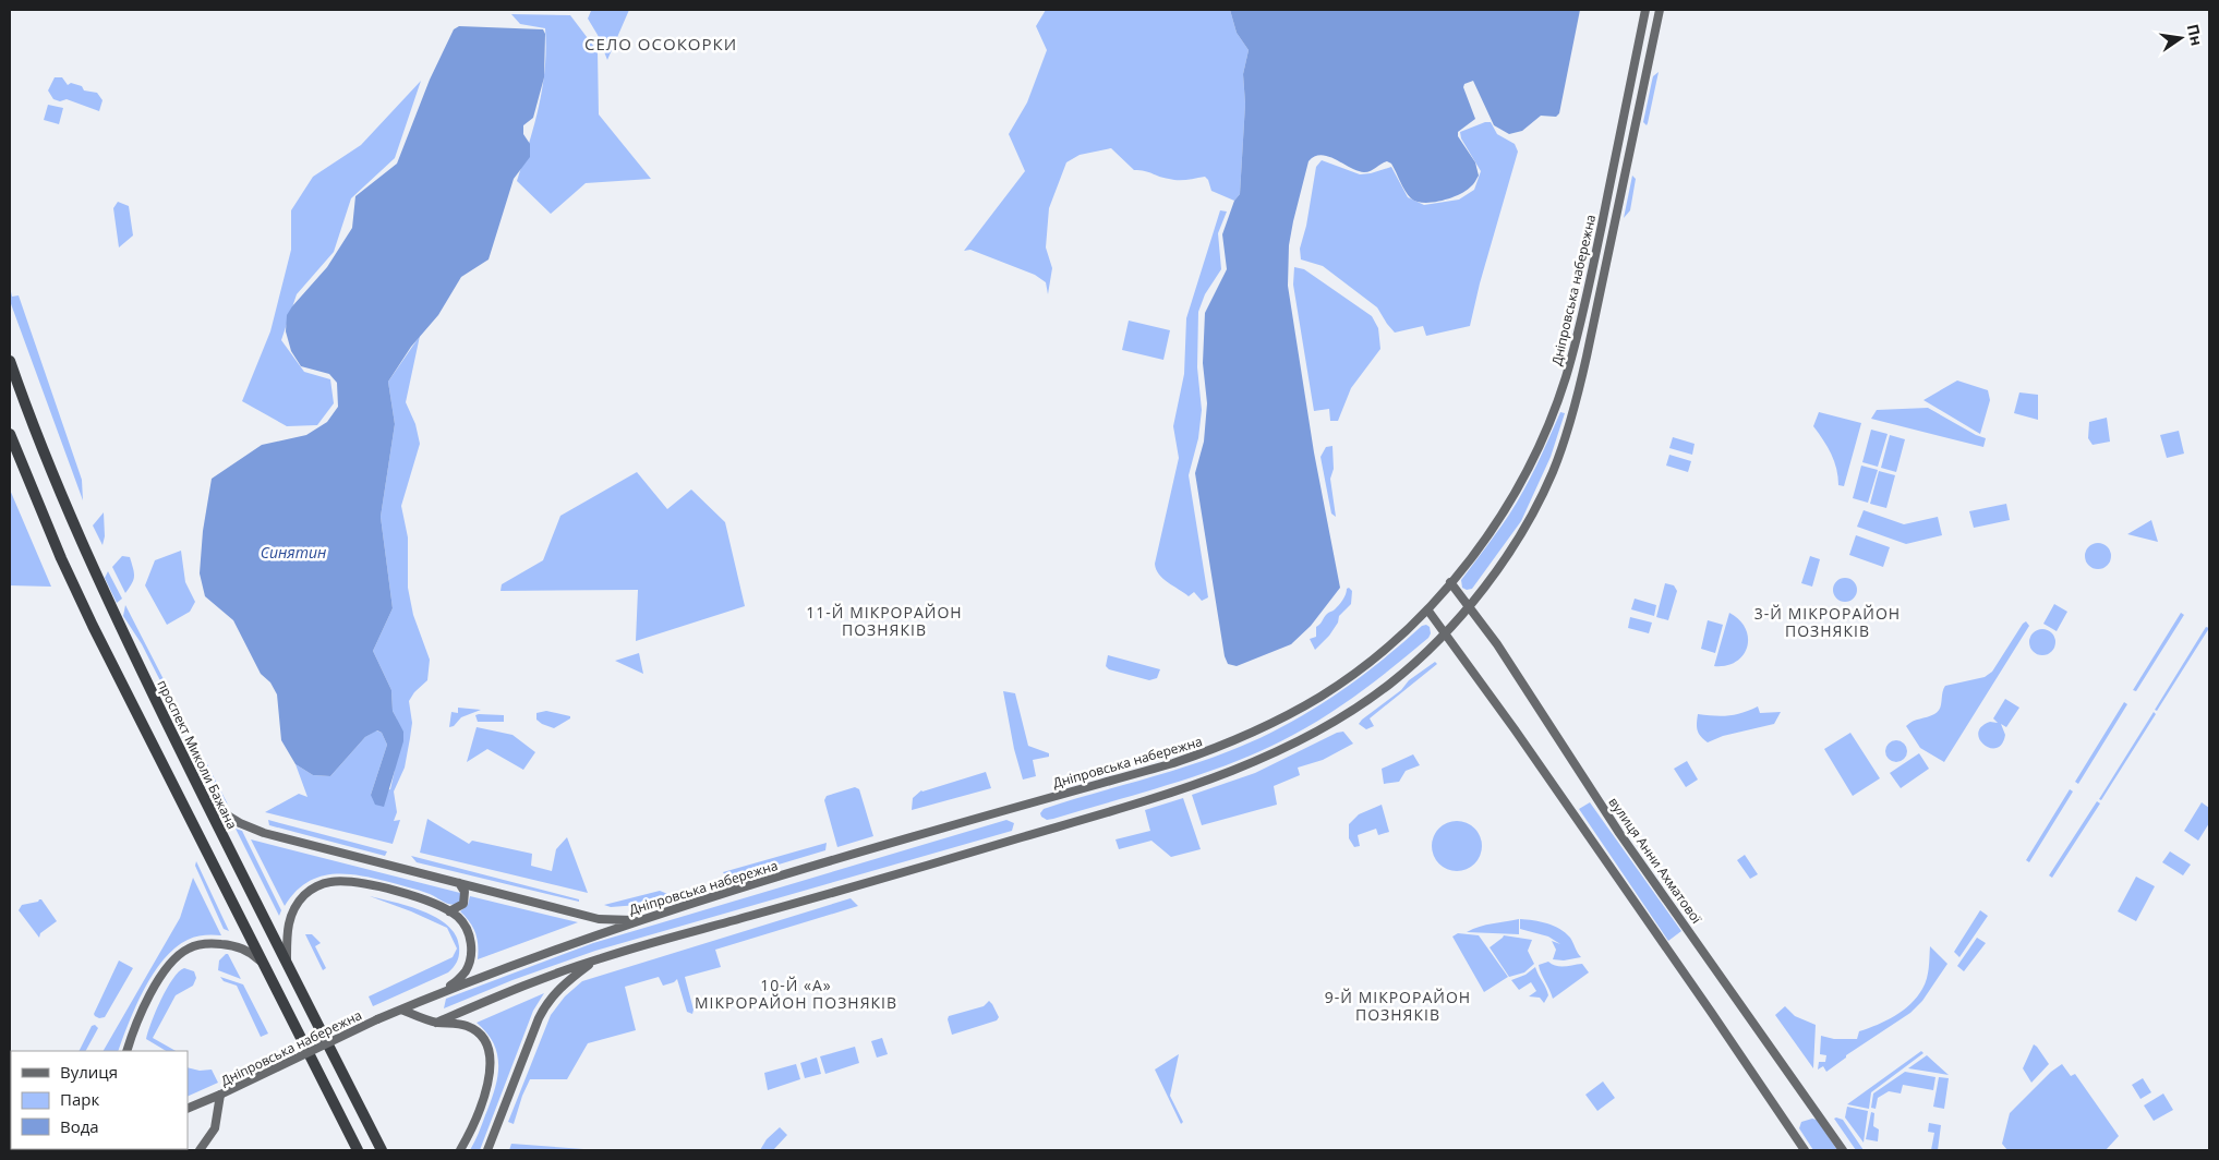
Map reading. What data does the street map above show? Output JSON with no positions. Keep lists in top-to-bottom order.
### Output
{
  "streets": {
    "highway": ["проспект Миколи Бажана"],
    "main road": ["Дніпровська набережна", "вулиця Анни Ахматової"]
  },
  "crossings": [
    ["Дніпровська набережна", "вулиця Анни Ахматової"]
  ],
  "districts": [
    "СЕЛО ОСОКОРКИ",
    "11-Й МІКРОРАЙОН ПОЗНЯКІВ",
    "3-Й МІКРОРАЙОН ПОЗНЯКІВ",
    "10-Й «А» МІКРОРАЙОН ПОЗНЯКІВ",
    "9-Й МІКРОРАЙОН ПОЗНЯКІВ"
  ],
  "water": ["Синятин"],
  "legend": ["Вулиця", "Парк", "Вода"],
  "north": "right"
}
